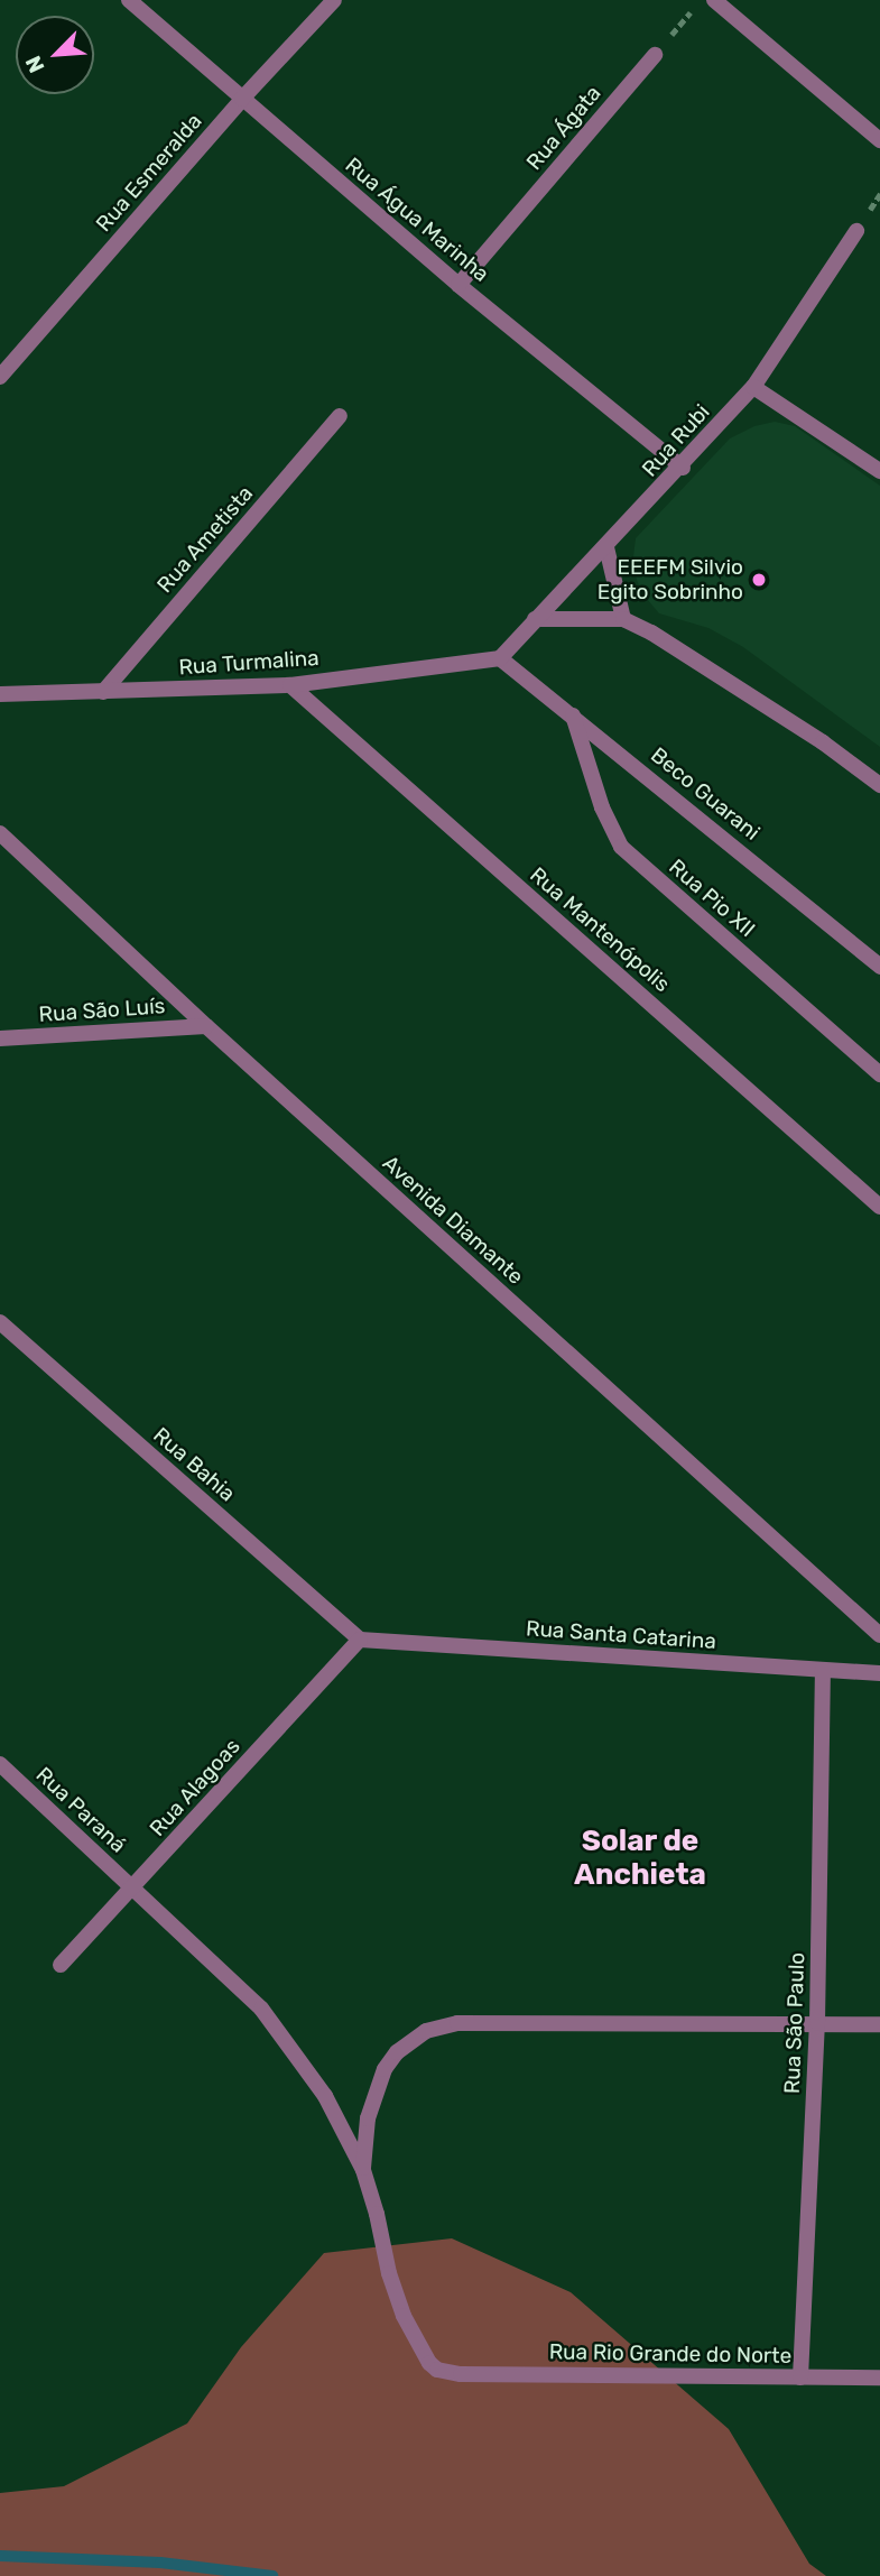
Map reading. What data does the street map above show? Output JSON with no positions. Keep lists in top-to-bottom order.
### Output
{
  "streets": {
    "street": [
      "Rua Ágata",
      "Rua Esmeralda",
      "Rua Água Marinha",
      "Rua Rubi",
      "Rua Ametista",
      "Rua Turmalina",
      "Beco Guarani",
      "Rua Pio XII",
      "Rua Mantenópolis",
      "Rua São Luís",
      "Avenida Diamante",
      "Rua Bahia",
      "Rua Santa Catarina",
      "Rua Alagoas",
      "Rua Paraná",
      "Rua São Paulo",
      "Rua Rio Grande do Norte"
    ]
  },
  "crossings": [
    ["Rua Ágata", "Rua Água Marinha"],
    ["Rua Esmeralda", "Rua Água Marinha"],
    ["Rua Água Marinha", "Rua Rubi"],
    ["Rua Rubi", "Rua Turmalina"],
    ["Rua Rubi", "Beco Guarani"],
    ["Rua Ametista", "Rua Turmalina"],
    ["Rua Turmalina", "Beco Guarani"],
    ["Rua Turmalina", "Rua Mantenópolis"],
    ["Beco Guarani", "Rua Pio XII"],
    ["Rua São Luís", "Avenida Diamante"],
    ["Rua Bahia", "Rua Santa Catarina"],
    ["Rua Bahia", "Rua Alagoas"],
    ["Rua Santa Catarina", "Rua Alagoas"],
    ["Rua Santa Catarina", "Rua São Paulo"],
    ["Rua Alagoas", "Rua Paraná"],
    ["Rua Paraná", "Rua Rio Grande do Norte"],
    ["Rua São Paulo", "Rua Rio Grande do Norte"]
  ],
  "districts": ["Solar de Anchieta"],
  "places": ["EEEFM Silvio Egito Sobrinho"],
  "north": "bottom left"
}
